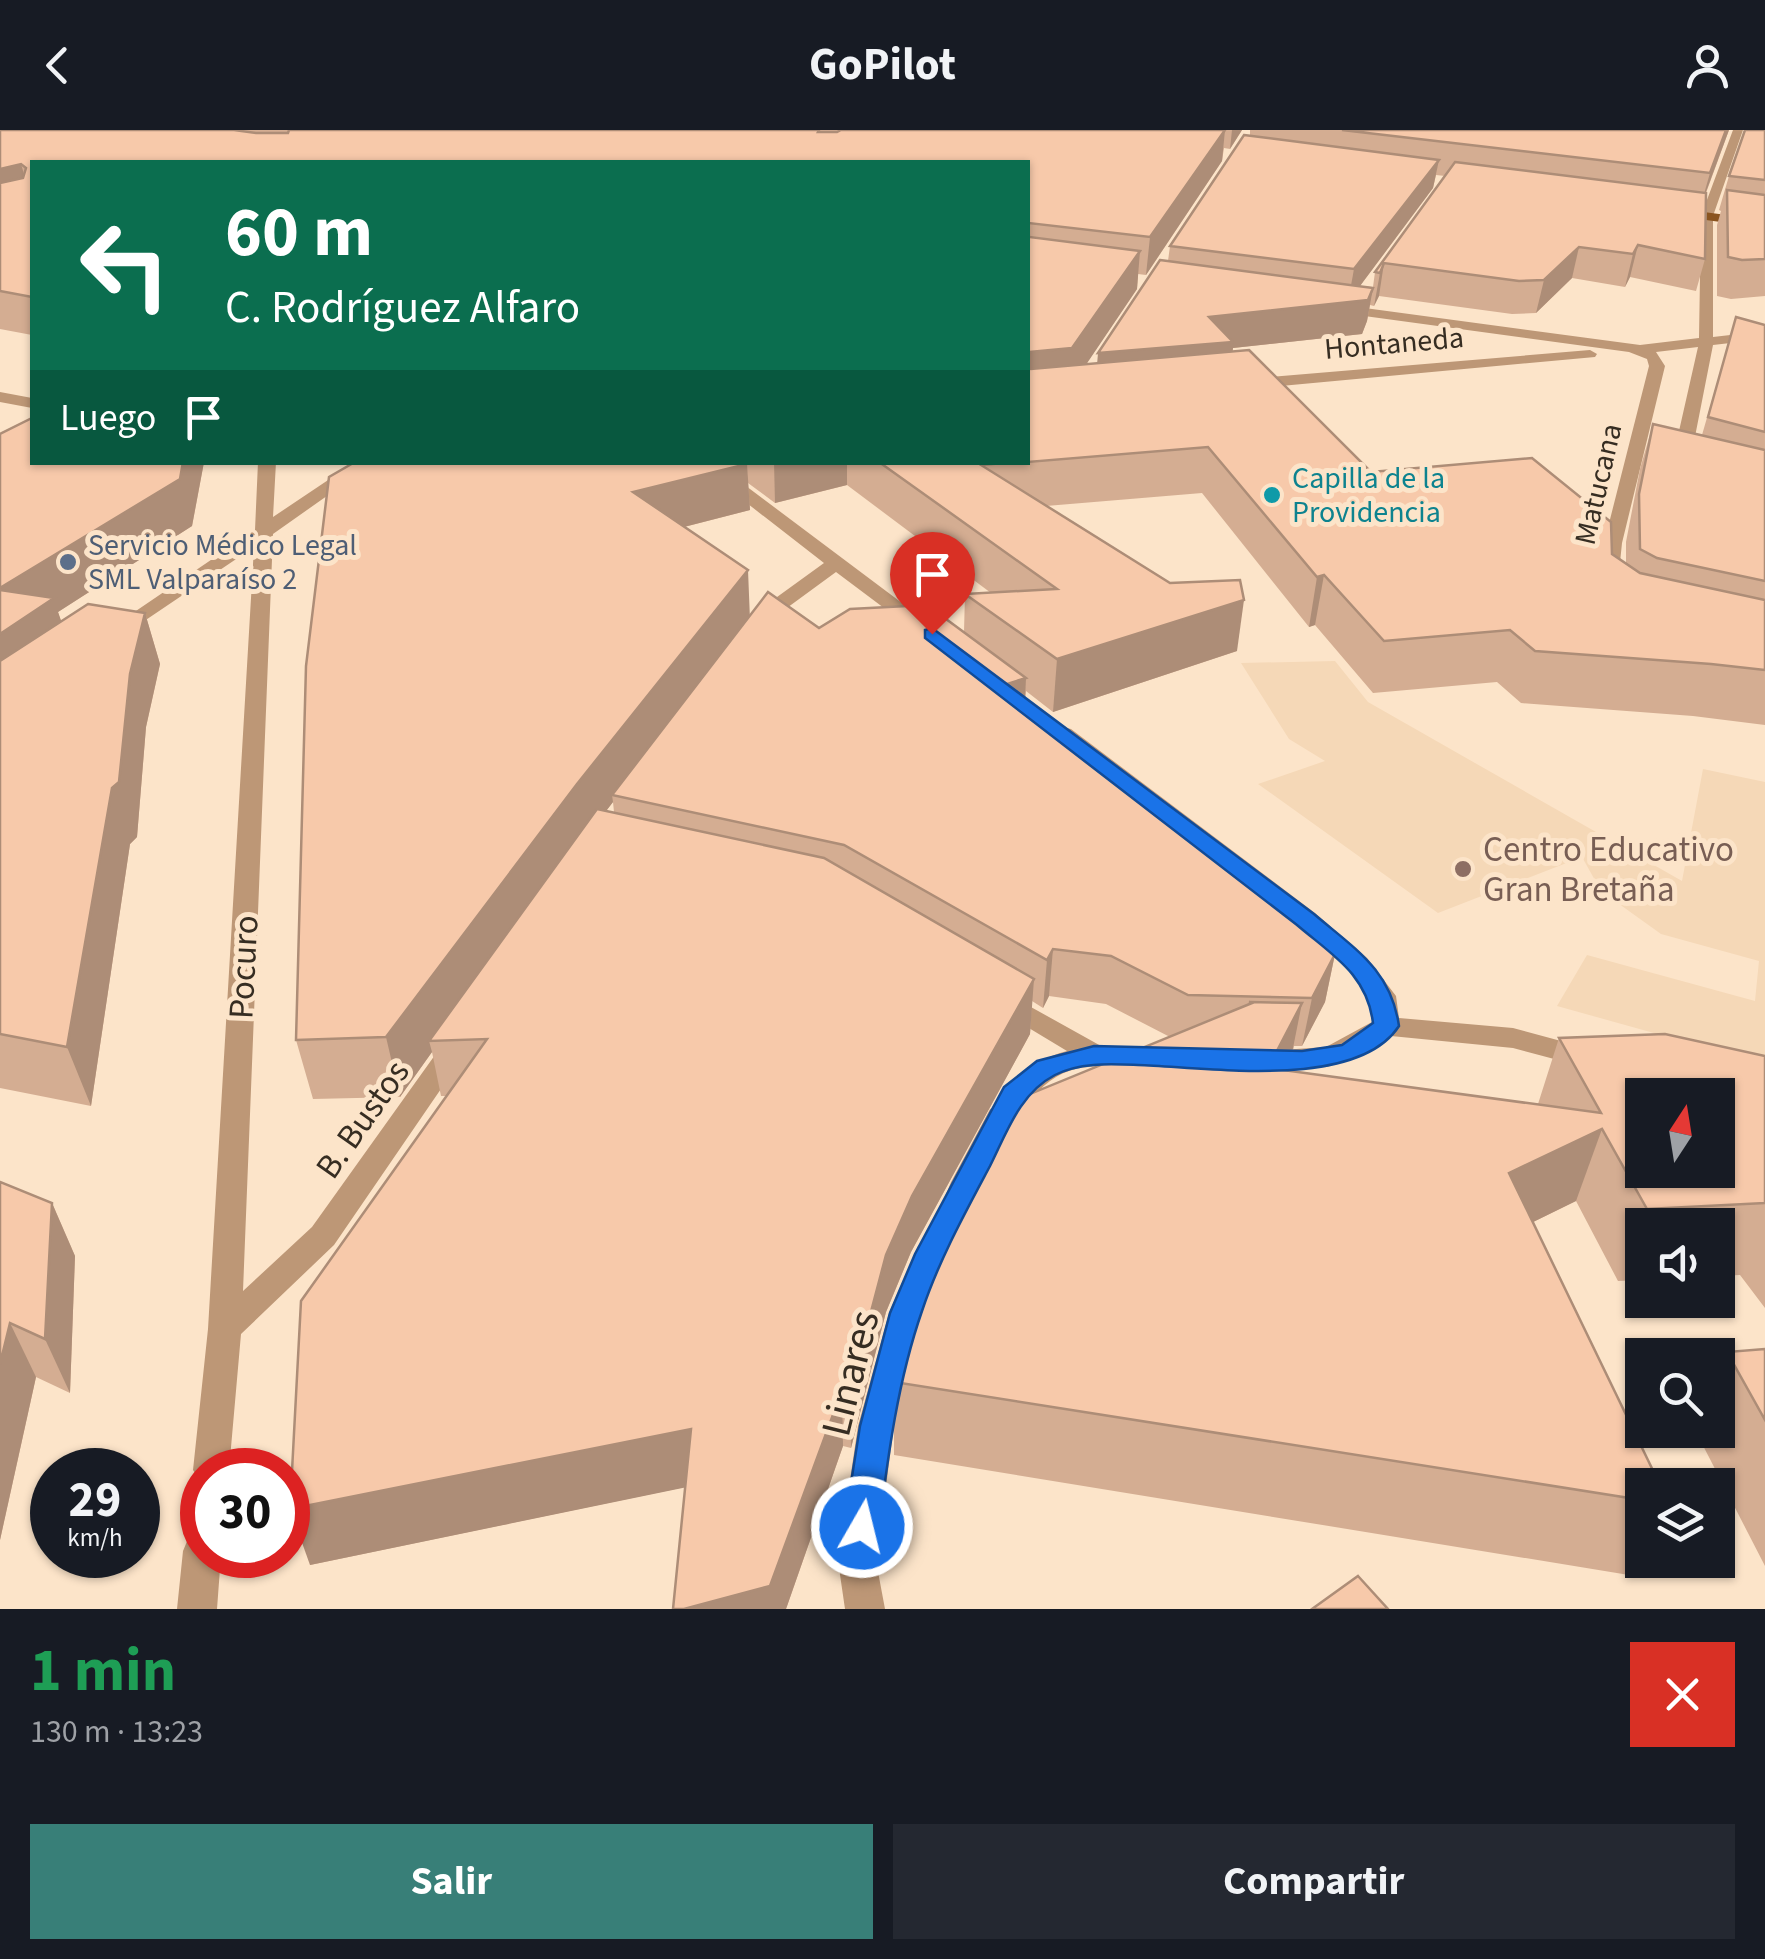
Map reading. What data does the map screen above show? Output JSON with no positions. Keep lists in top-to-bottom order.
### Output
{
  "streets": {
    "street": [
      "Hontaneda",
      "Matucana",
      "Pocuro",
      "B. Bustos",
      "Linares"
    ]
  },
  "crossings": [
    ["Hontaneda", "Matucana"],
    ["Pocuro", "B. Bustos"]
  ],
  "places": ["Capilla de la Providencia", "Servicio Médico Legal SML Valparaíso 2", "Centro Educativo Gran Bretaña"],
  "north": "top",
  "page": {
    "header": "GoPilot",
    "turn": ["60 m", "C. Rodríguez Alfaro"],
    "then": "Luego",
    "speed": "29 km/h",
    "limit": "30",
    "heading": ["1 min", "130 m · 13:23"],
    "buttons": ["Salir", "Compartir"]
  }
}
